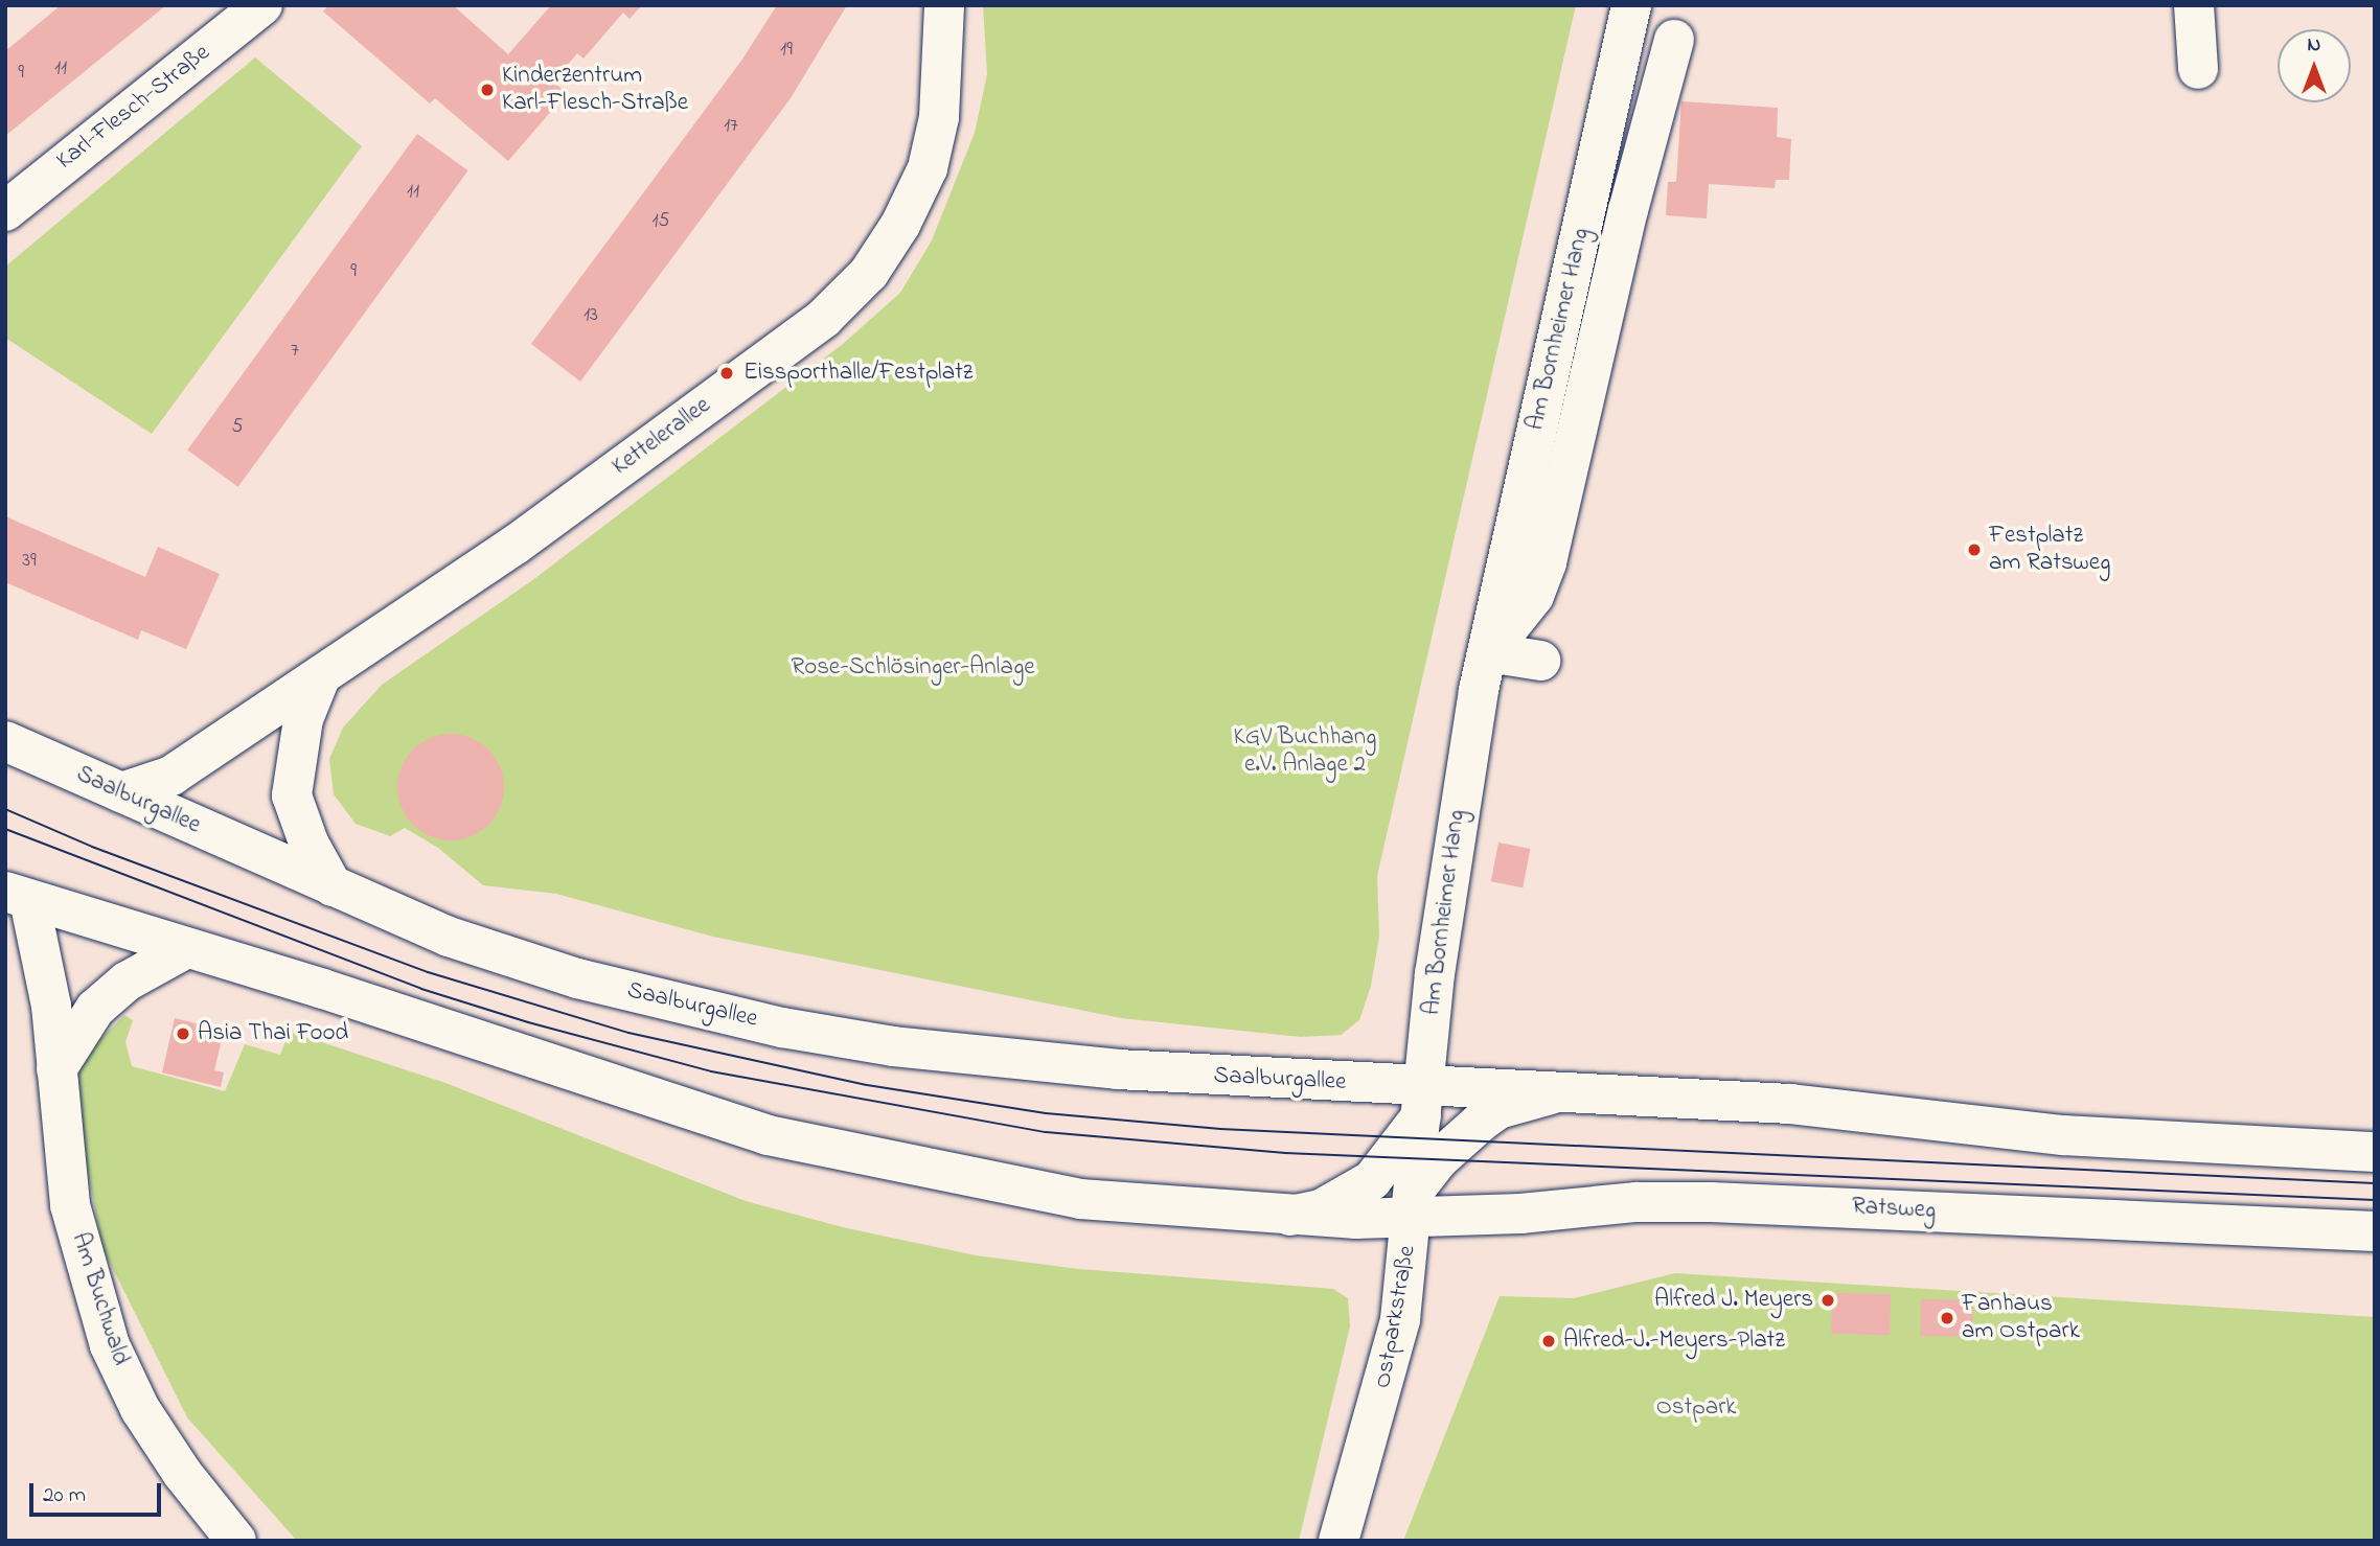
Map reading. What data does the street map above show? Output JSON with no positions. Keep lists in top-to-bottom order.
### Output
{
  "streets": {
    "main road": [
      "Karl-Flesch-Straße",
      "Am Bornheimer Hang",
      "Kettelerallee",
      "Saalburgallee",
      "Ratsweg",
      "Am Buchwald",
      "Ostparkstraße"
    ]
  },
  "crossings": [
    ["Am Bornheimer Hang", "Saalburgallee"],
    ["Am Bornheimer Hang", "Ostparkstraße"],
    ["Kettelerallee", "Saalburgallee"],
    ["Saalburgallee", "Ostparkstraße"],
    ["Ratsweg", "Ostparkstraße"]
  ],
  "parks": ["Rose-Schlösinger-Anlage", "KGV Buchhang e.V. Anlage 2", "Ostpark"],
  "places": [
    "Kinderzentrum Karl-Flesch-Straße",
    "Eissporthalle/Festplatz",
    "Festplatz am Ratsweg",
    "Asia Thai Food",
    "Alfred J. Meyers",
    "Fanhaus am Ostpark",
    "Alfred-J.-Meyers-Platz"
  ],
  "house_numbers": [
    "19",
    "11",
    "9",
    "17",
    "11",
    "15",
    "9",
    "13",
    "7",
    "5",
    "39"
  ],
  "scale_bar": "20 m",
  "north": "top"
}
